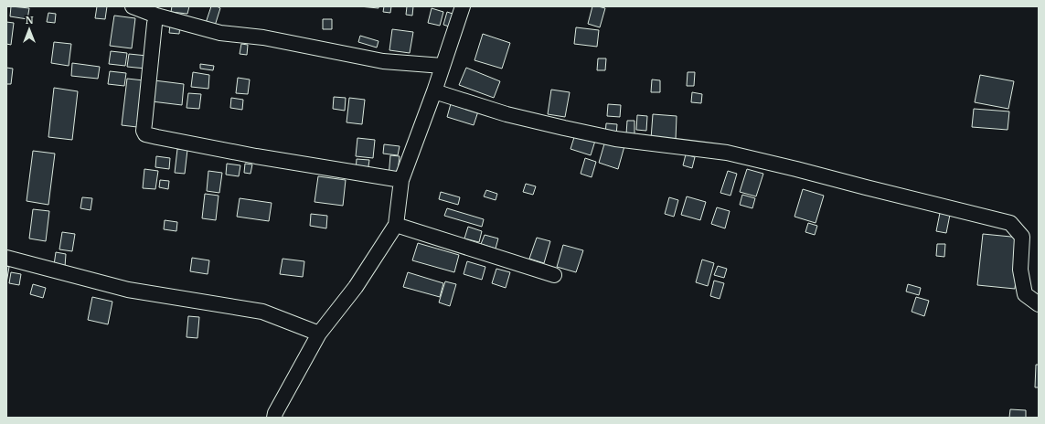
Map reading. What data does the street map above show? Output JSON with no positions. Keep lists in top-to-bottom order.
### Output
{
  "north": "top"
}
